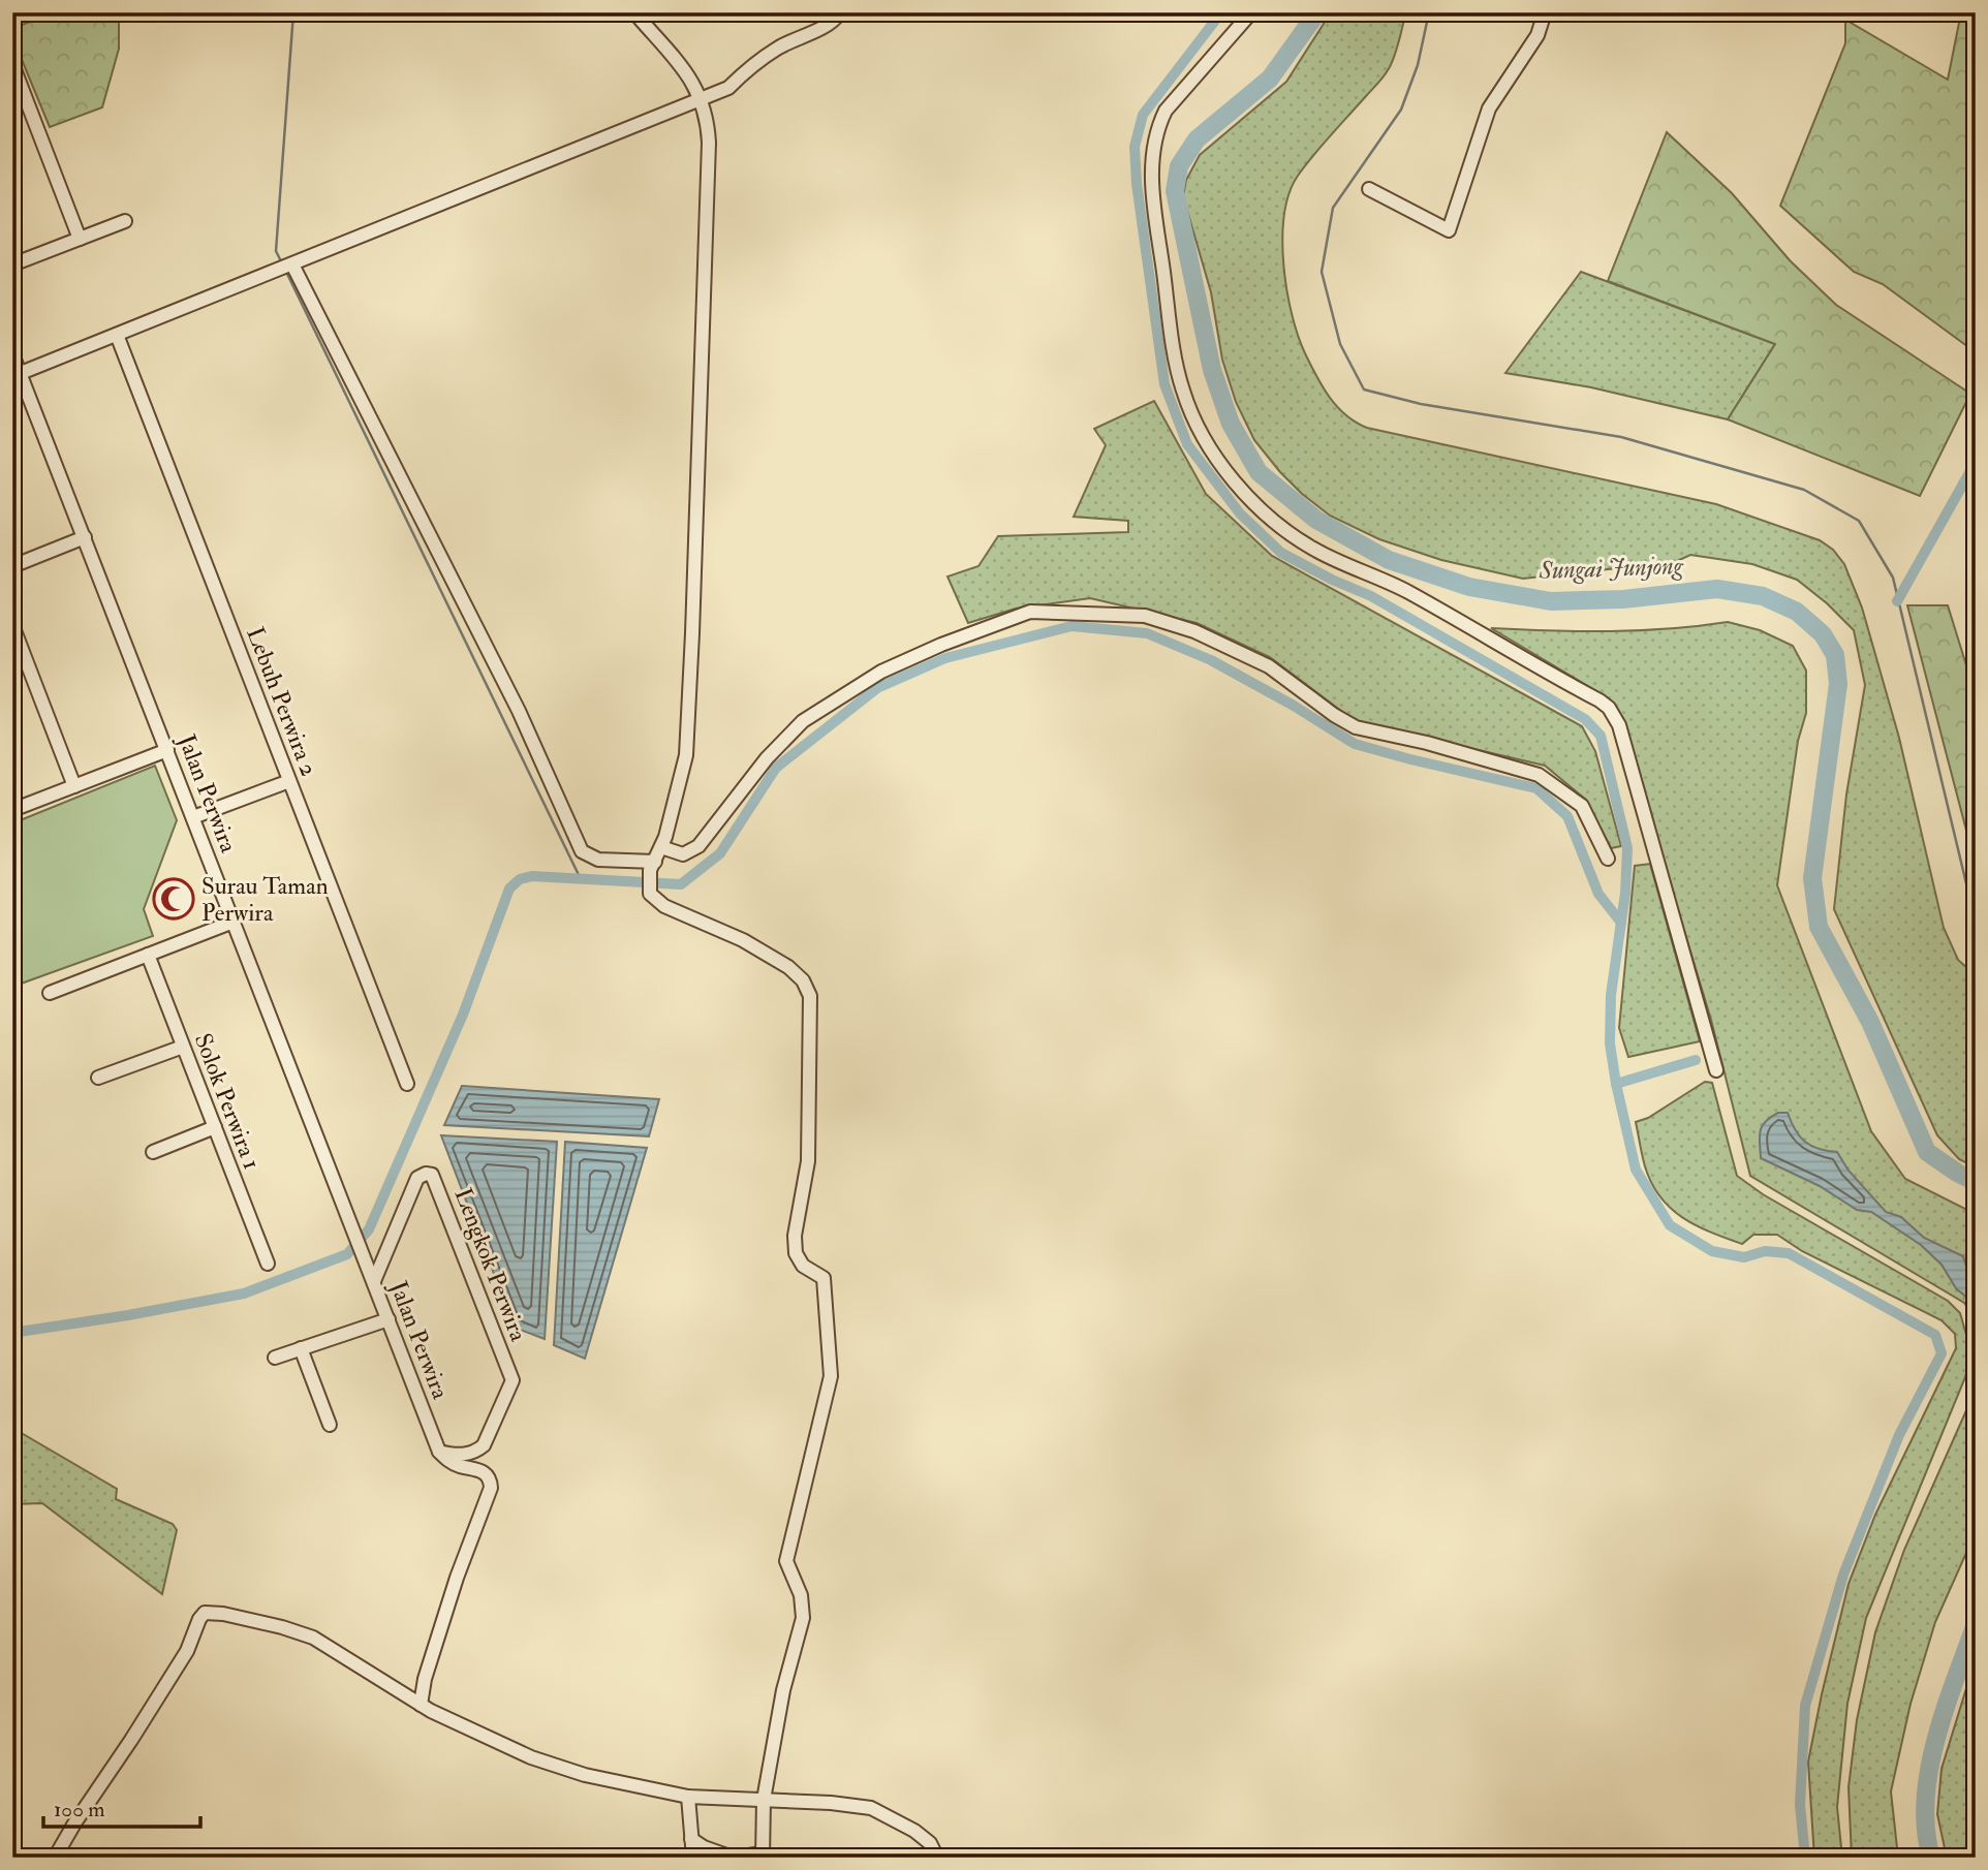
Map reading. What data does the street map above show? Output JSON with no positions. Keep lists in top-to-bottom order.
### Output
{
  "streets": {
    "street": [
      "Lebuh Perwira 2",
      "Jalan Perwira",
      "Solok Perwira 1",
      "Lengkok Perwira"
    ]
  },
  "crossings": [
    ["Jalan Perwira", "Lengkok Perwira"]
  ],
  "water": ["Sungai Junjong"],
  "places": {
    "mosque": ["Surau Taman Perwira"]
  },
  "scale_bar": "100 m"
}
